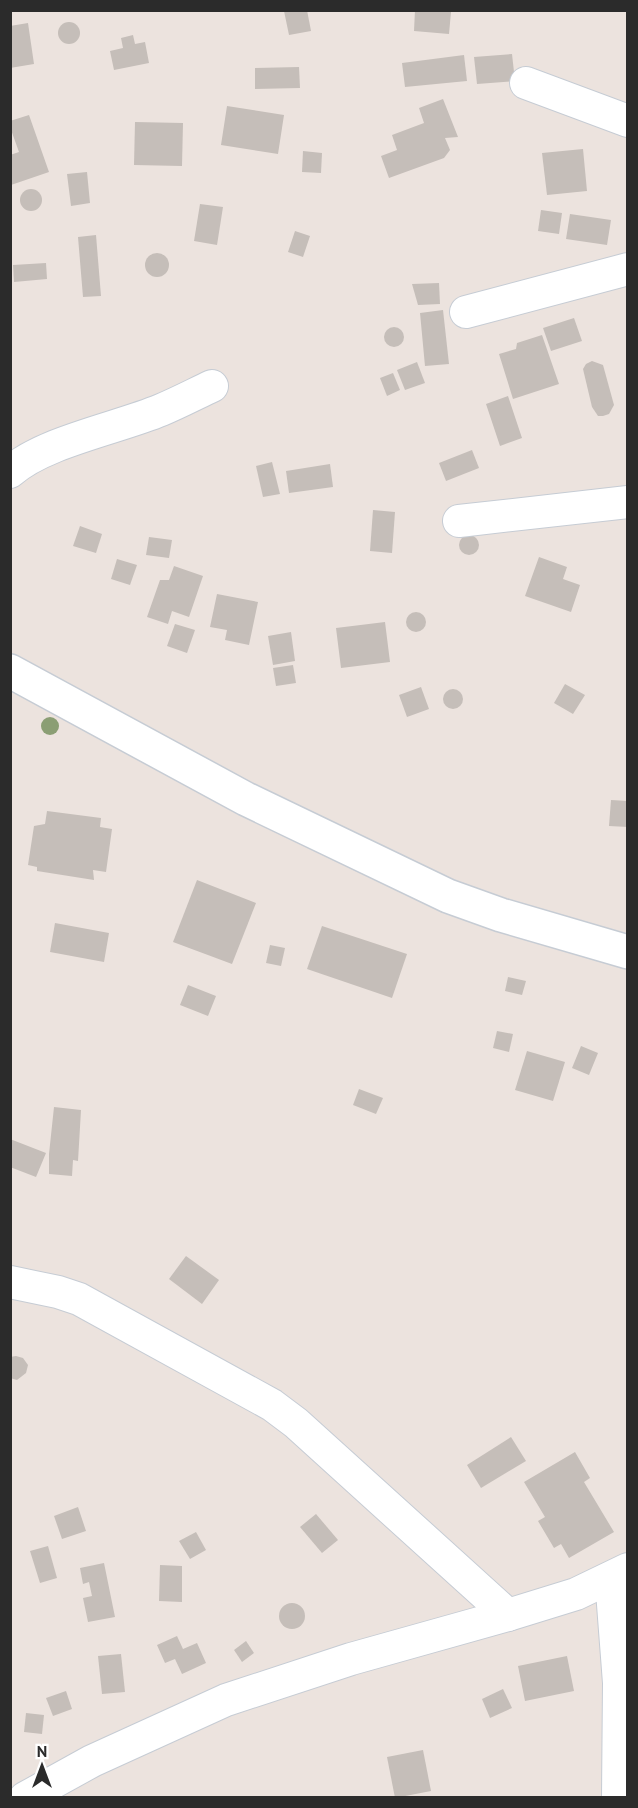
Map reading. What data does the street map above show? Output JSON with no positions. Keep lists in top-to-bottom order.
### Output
{
  "north": "top"
}
